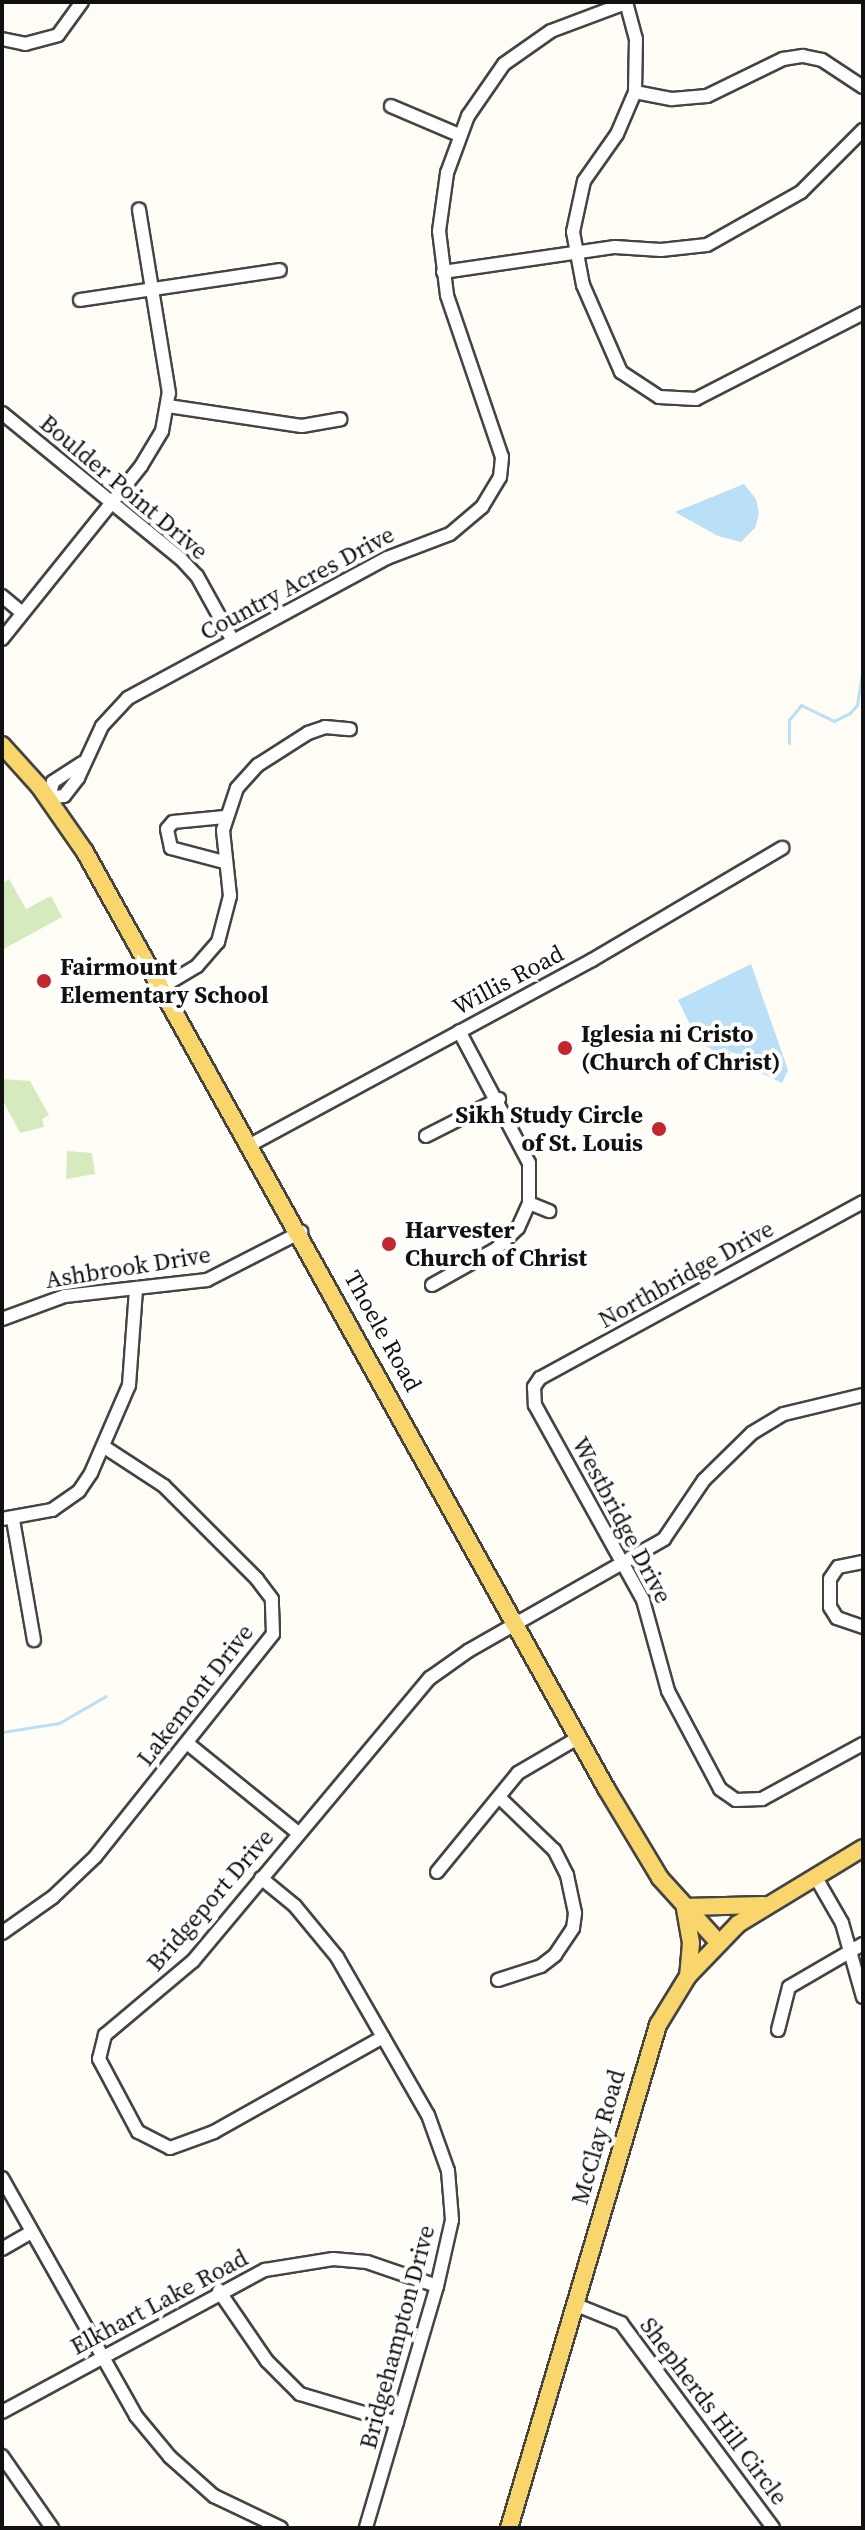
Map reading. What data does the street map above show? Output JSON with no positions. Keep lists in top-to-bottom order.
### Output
{
  "streets": {
    "main road": ["Thoele Road", "McClay Road"],
    "street": [
      "Boulder Point Drive",
      "Country Acres Drive",
      "Willis Road",
      "Ashbrook Drive",
      "Northbridge Drive",
      "Westbridge Drive",
      "Lakemont Drive",
      "Bridgeport Drive",
      "Elkhart Lake Road",
      "Bridgehampton Drive",
      "Shepherds Hill Circle"
    ]
  },
  "crossings": [
    ["Boulder Point Drive", "Country Acres Drive"],
    ["Country Acres Drive", "Thoele Road"],
    ["Willis Road", "Thoele Road"],
    ["Ashbrook Drive", "Thoele Road"],
    ["Northbridge Drive", "Westbridge Drive"],
    ["Thoele Road", "Bridgeport Drive"],
    ["Thoele Road", "McClay Road"],
    ["Westbridge Drive", "Bridgeport Drive"],
    ["Bridgeport Drive", "Bridgehampton Drive"],
    ["McClay Road", "Shepherds Hill Circle"],
    ["Elkhart Lake Road", "Bridgehampton Drive"]
  ],
  "places": [
    "Fairmount Elementary School",
    "Iglesia ni Cristo (Church of Christ)",
    "Sikh Study Circle of St. Louis",
    "Harvester Church of Christ"
  ]
}
